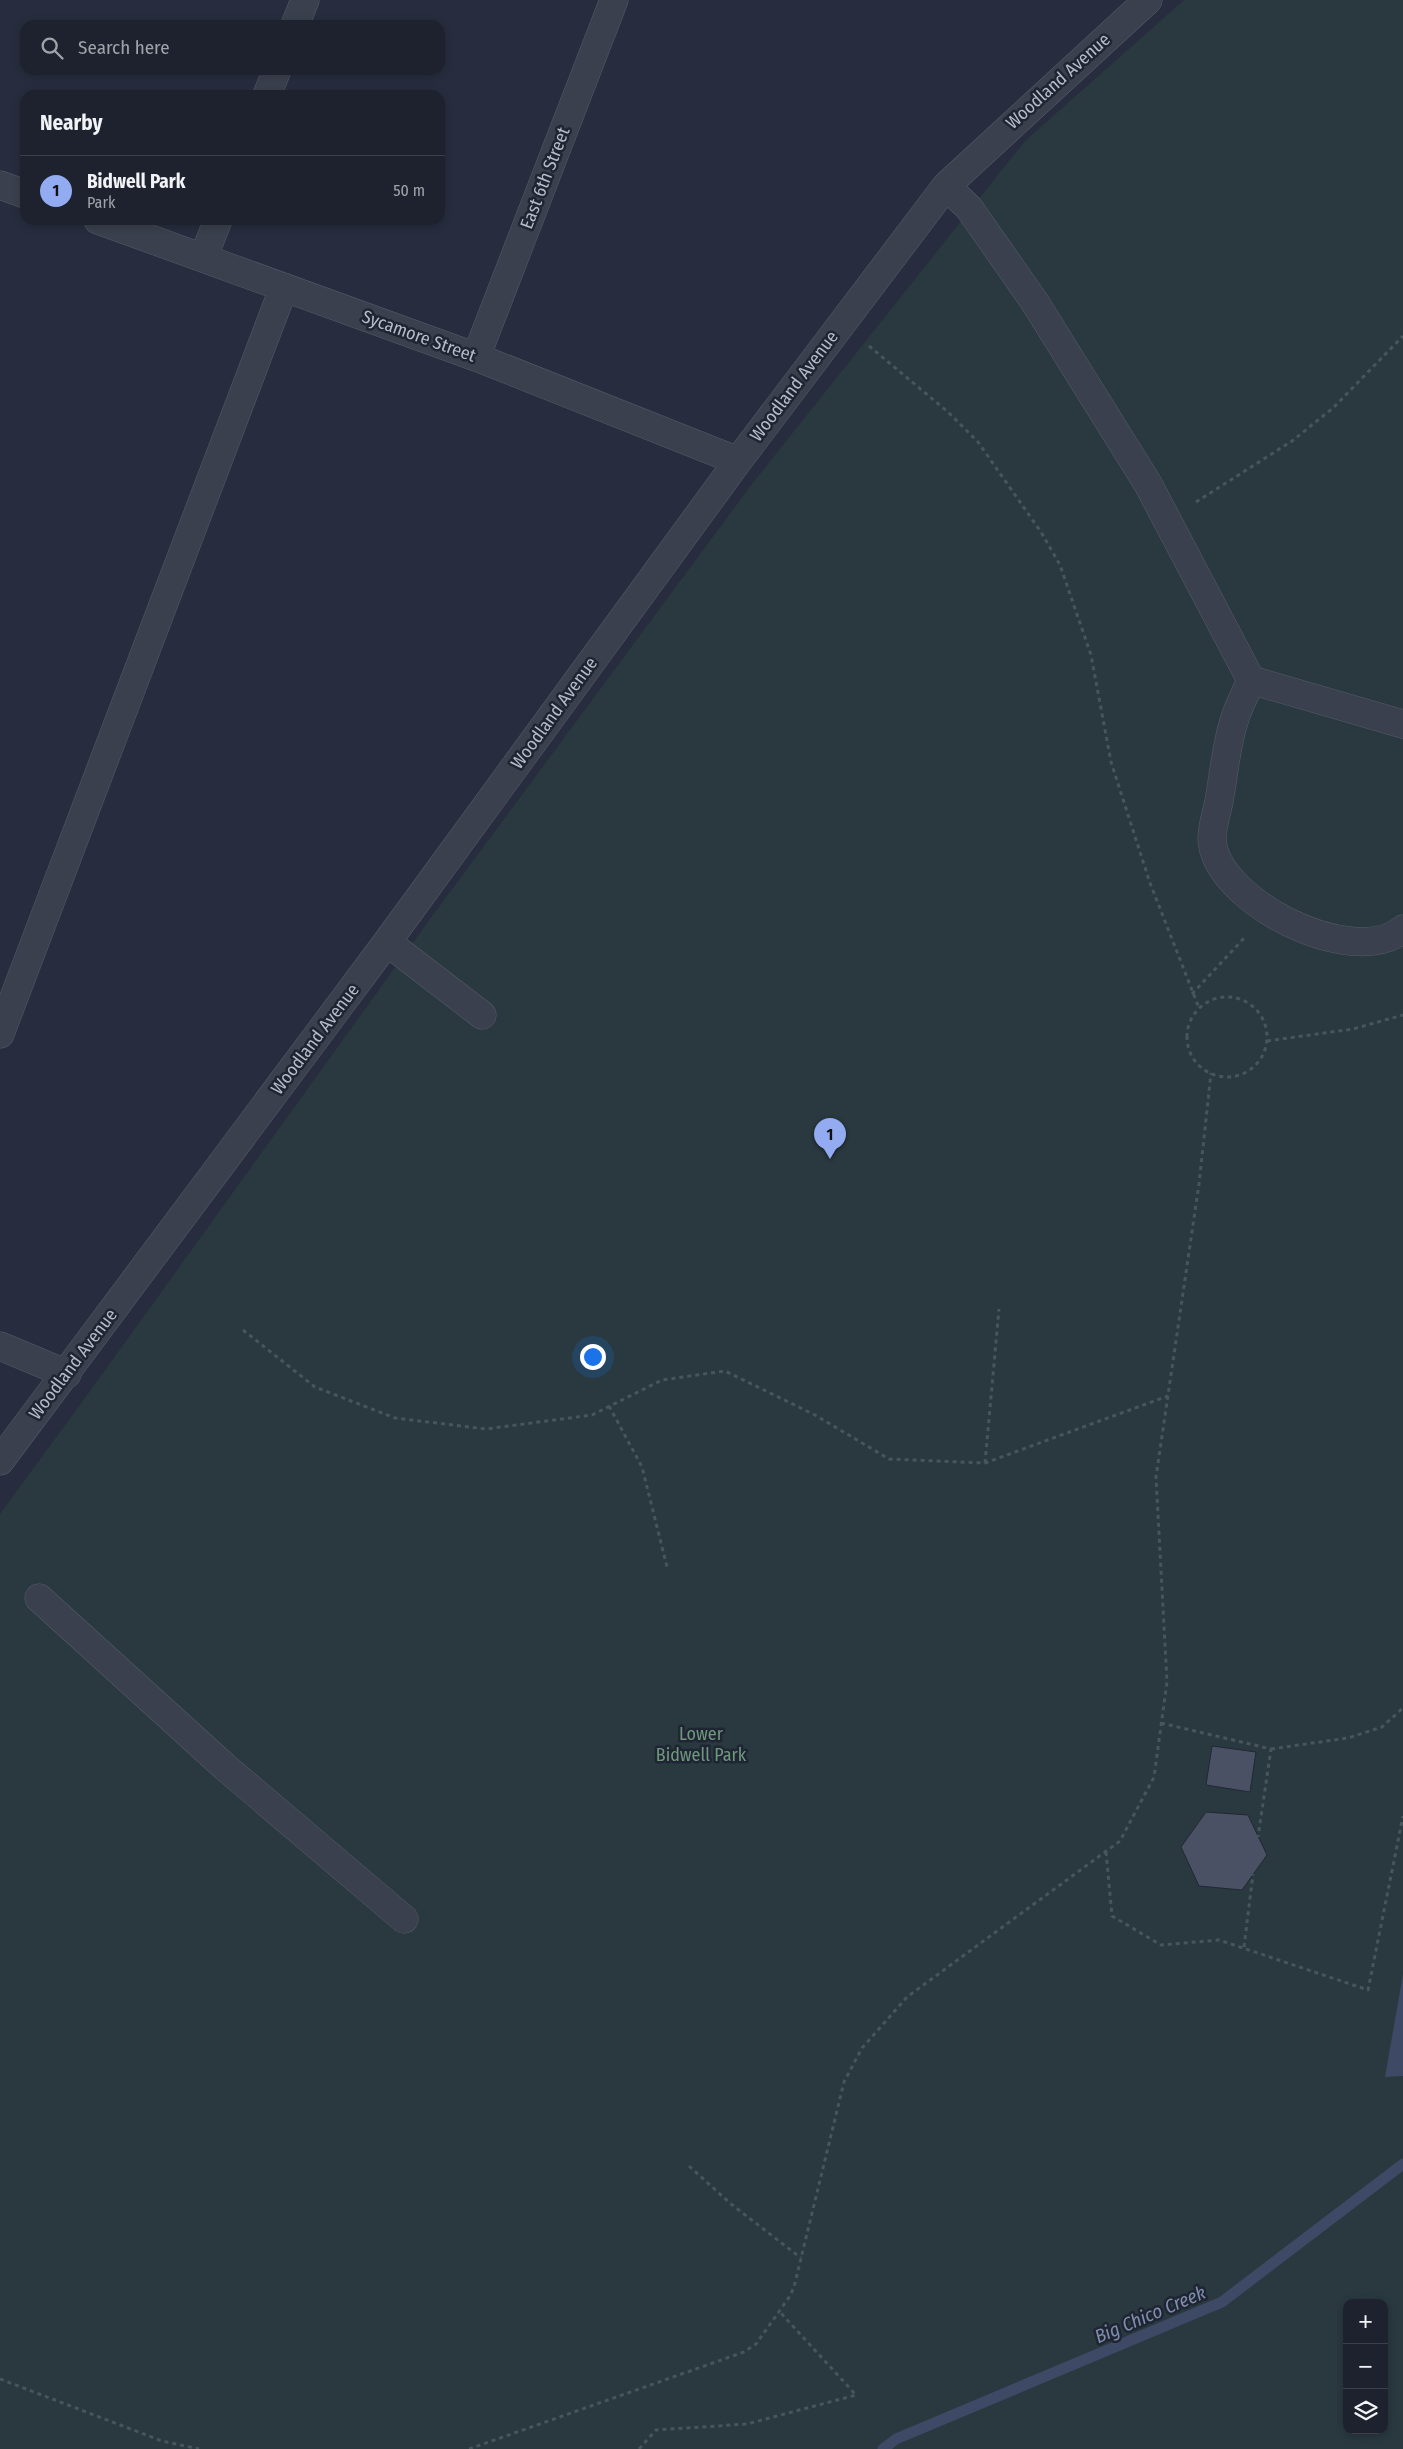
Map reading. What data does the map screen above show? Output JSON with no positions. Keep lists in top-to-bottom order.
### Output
{
  "streets": {
    "street": ["Woodland Avenue", "East 6th Street", "Sycamore Street"]
  },
  "crossings": [
    ["Woodland Avenue", "Sycamore Street"],
    ["East 6th Street", "Sycamore Street"]
  ],
  "water": ["Big Chico Creek"],
  "parks": ["Lower Bidwell Park"],
  "page": {
    "search": "Search here",
    "heading": "Nearby",
    "list": [
      {
        "mark": "1",
        "name": "Bidwell Park",
        "note": "Park",
        "value": "50 m"
      }
    ],
    "pins": "1",
    "map_buttons": ["+", "−"]
  }
}
